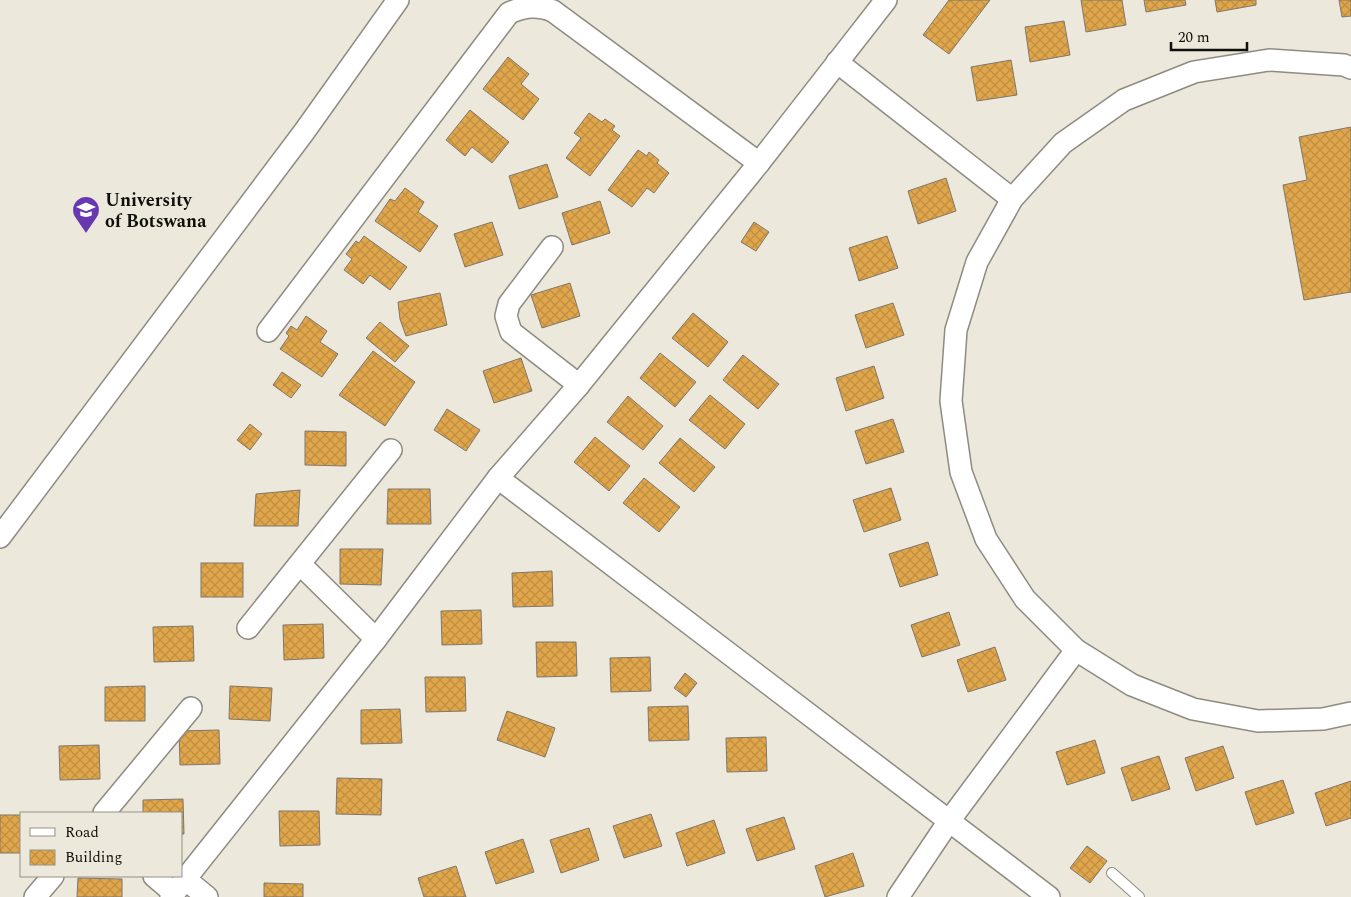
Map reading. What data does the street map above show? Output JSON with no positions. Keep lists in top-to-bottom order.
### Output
{
  "places": {
    "school or university": ["University of Botswana"]
  },
  "legend": ["Road", "Building"],
  "scale_bar": "20 m"
}
